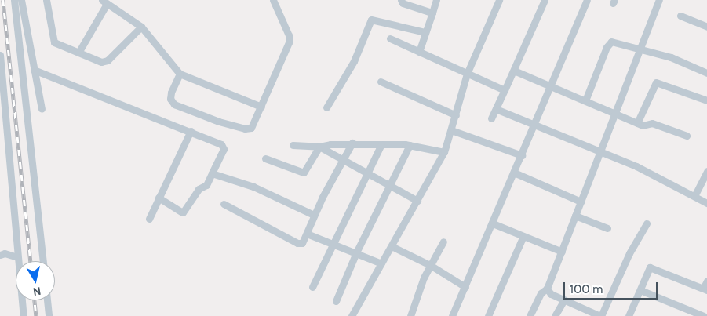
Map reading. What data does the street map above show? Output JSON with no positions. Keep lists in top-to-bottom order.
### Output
{
  "scale_bar": "100 m",
  "north": "bottom"
}
